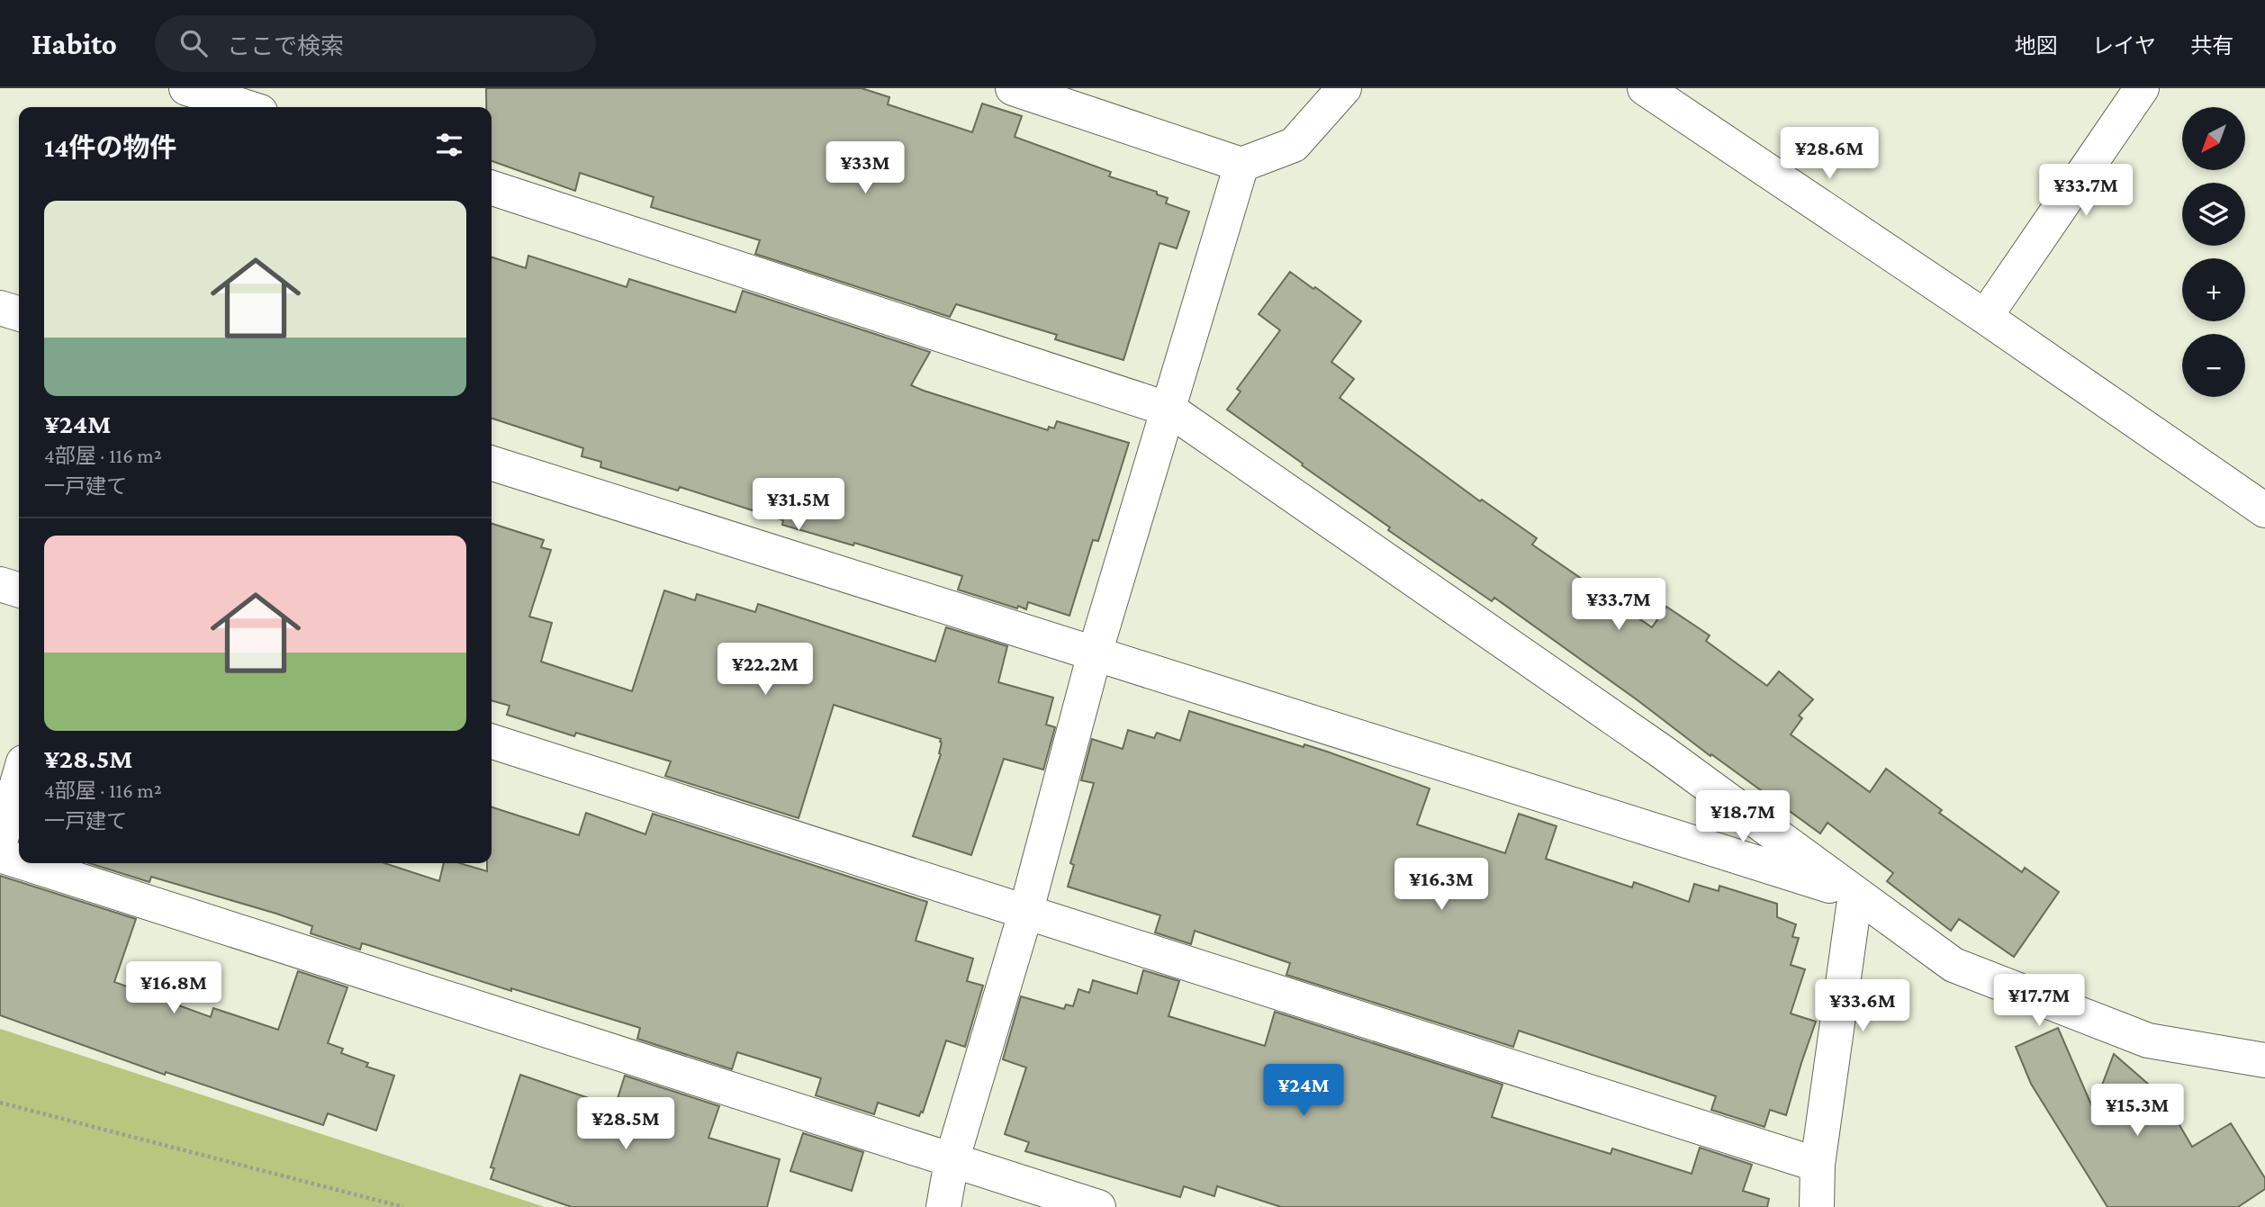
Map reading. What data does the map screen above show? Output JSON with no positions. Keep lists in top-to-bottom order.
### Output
{
  "north": "bottom left",
  "page": {
    "header": "Habito",
    "search": "ここで検索",
    "nav": ["地図", "レイヤ", "共有"],
    "map_buttons": ["+", "−"],
    "heading": "14件の物件",
    "price": [
      "¥28.6M",
      "¥33M",
      "¥33.7M",
      "¥31.5M",
      "¥33.7M",
      "¥22.2M",
      "¥18.7M",
      "¥16.3M",
      "¥16.8M",
      "¥17.7M",
      "¥33.6M",
      "¥24M",
      "¥15.3M",
      "¥28.5M"
    ],
    "list": [
      {
        "name": "¥24M",
        "note": "4部屋 · 116 m² · 一戸建て"
      },
      {
        "name": "¥28.5M",
        "note": "4部屋 · 116 m² · 一戸建て"
      }
    ]
  }
}
